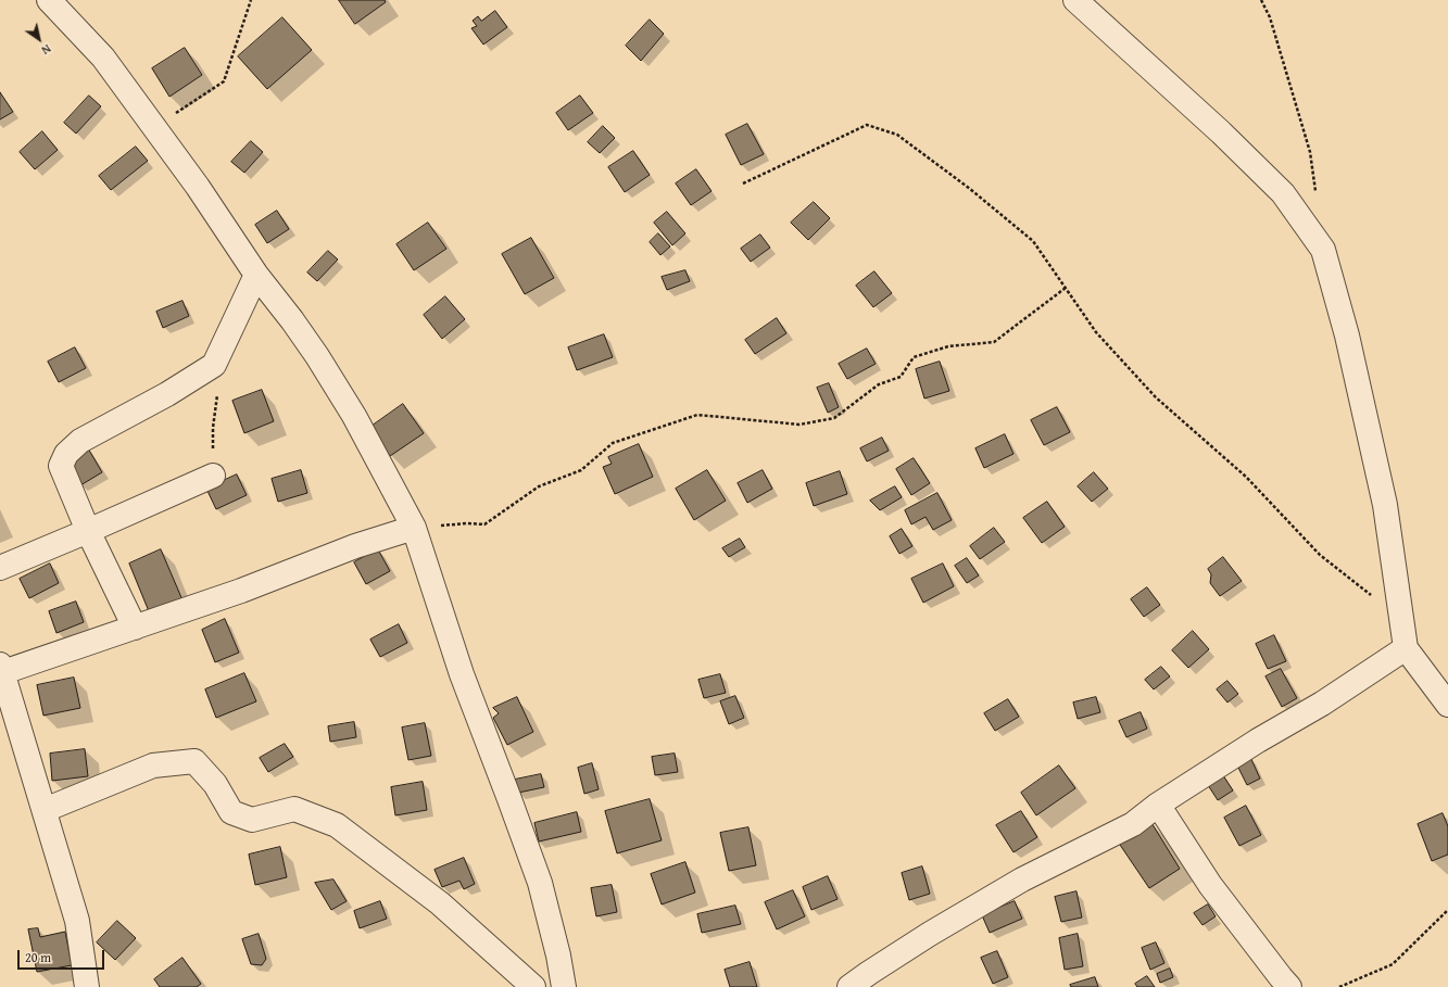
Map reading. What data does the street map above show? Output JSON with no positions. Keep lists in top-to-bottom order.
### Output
{
  "scale_bar": "20 m",
  "north": "bottom right"
}
